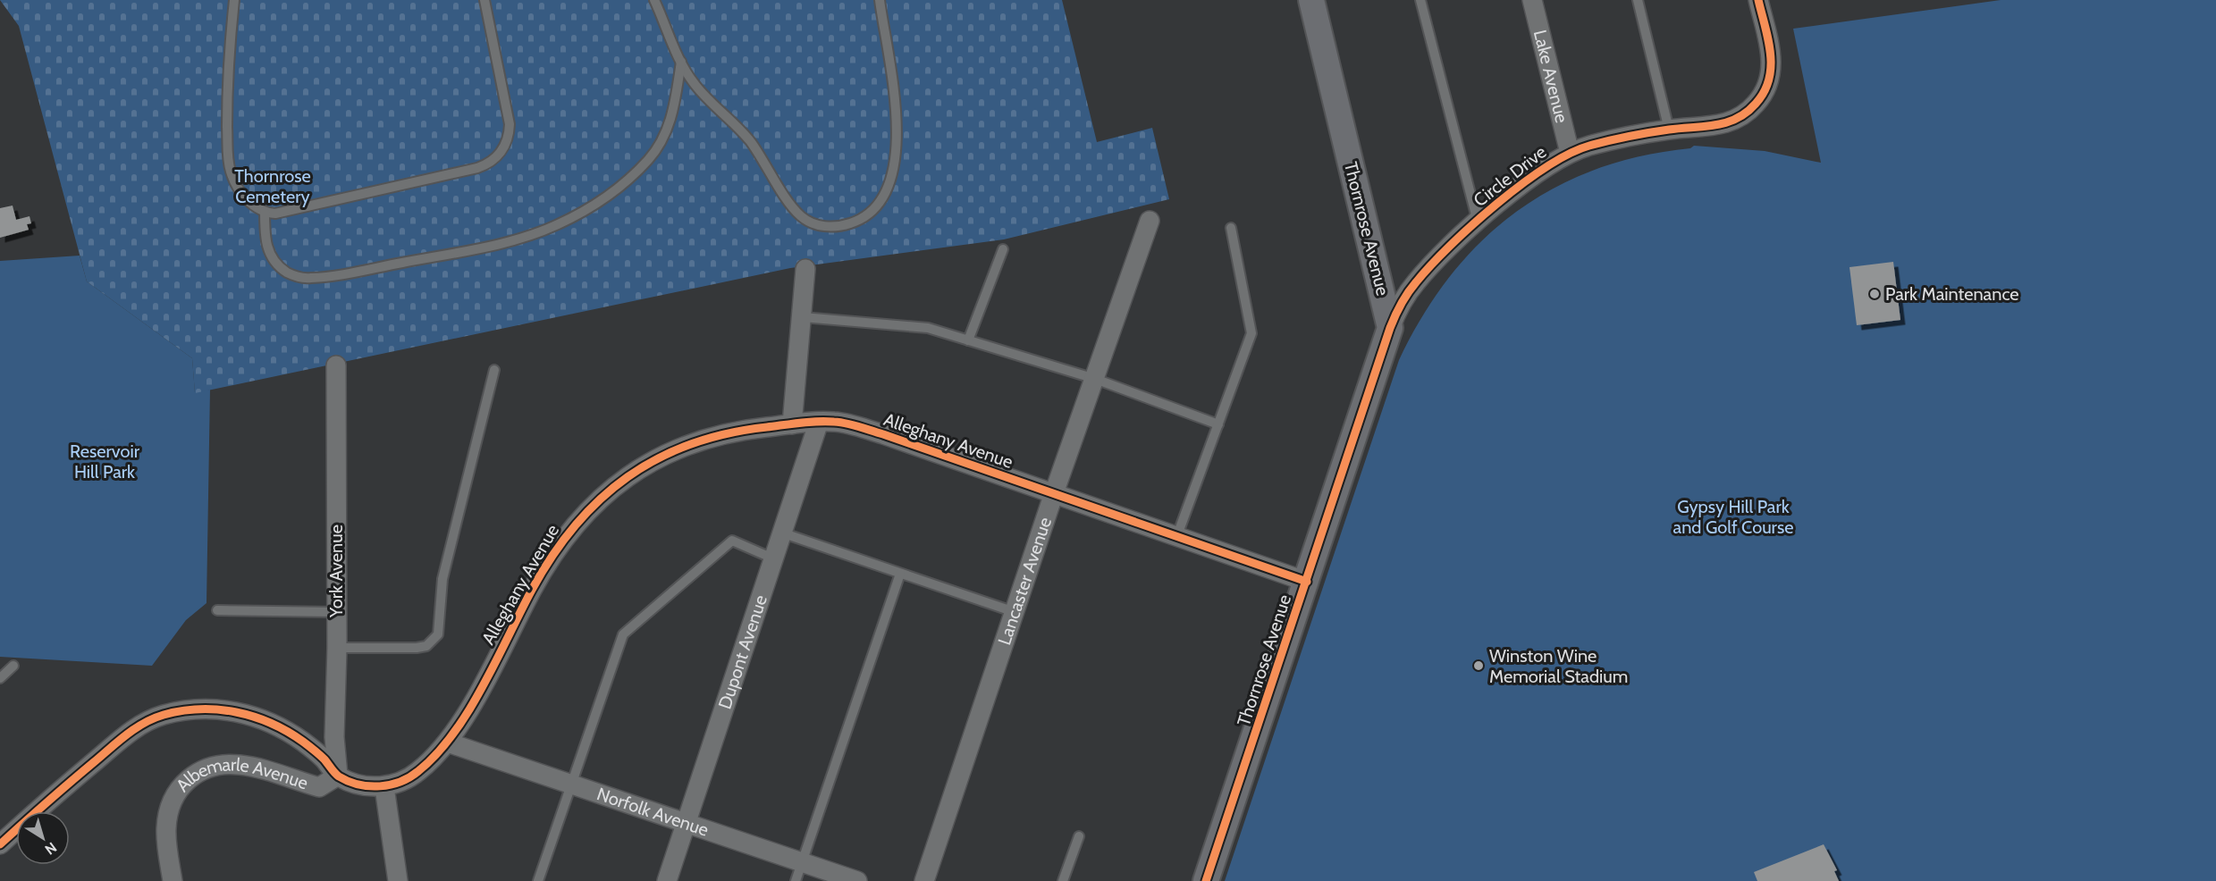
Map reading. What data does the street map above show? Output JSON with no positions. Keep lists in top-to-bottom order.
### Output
{
  "streets": {
    "street": [
      "Lake Avenue",
      "Circle Drive",
      "Thornrose Avenue",
      "Alleghany Avenue",
      "York Avenue",
      "Lancaster Avenue",
      "Dupont Avenue",
      "Albemarle Avenue",
      "Norfolk Avenue"
    ]
  },
  "crossings": [
    ["Lake Avenue", "Circle Drive"],
    ["Circle Drive", "Thornrose Avenue"],
    ["Thornrose Avenue", "Alleghany Avenue"],
    ["Alleghany Avenue", "Lancaster Avenue"],
    ["Alleghany Avenue", "Dupont Avenue"],
    ["Alleghany Avenue", "Norfolk Avenue"],
    ["York Avenue", "Albemarle Avenue"],
    ["Dupont Avenue", "Norfolk Avenue"]
  ],
  "parks": ["Thornrose Cemetery", "Reservoir Hill Park", "Gypsy Hill Park and Golf Course"],
  "places": ["Park Maintenance", "Winston Wine Memorial Stadium"],
  "north": "bottom right"
}
